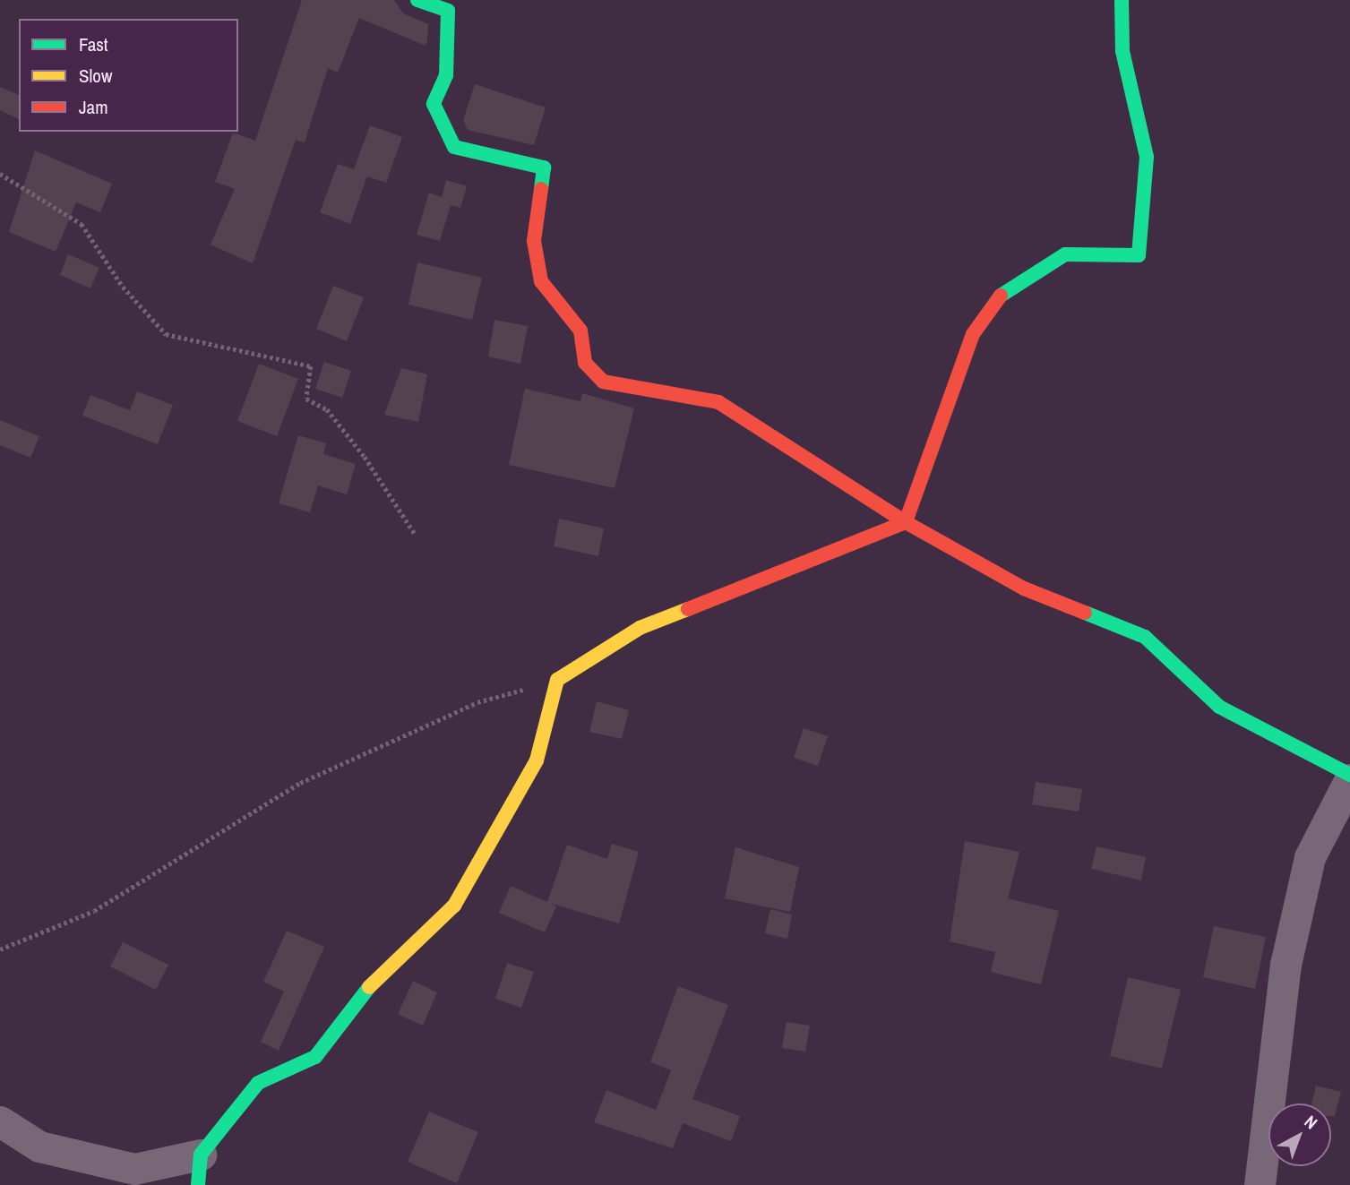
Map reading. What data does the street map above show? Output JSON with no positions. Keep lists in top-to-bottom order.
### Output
{
  "legend": ["Fast", "Slow", "Jam"],
  "north": "top right"
}
